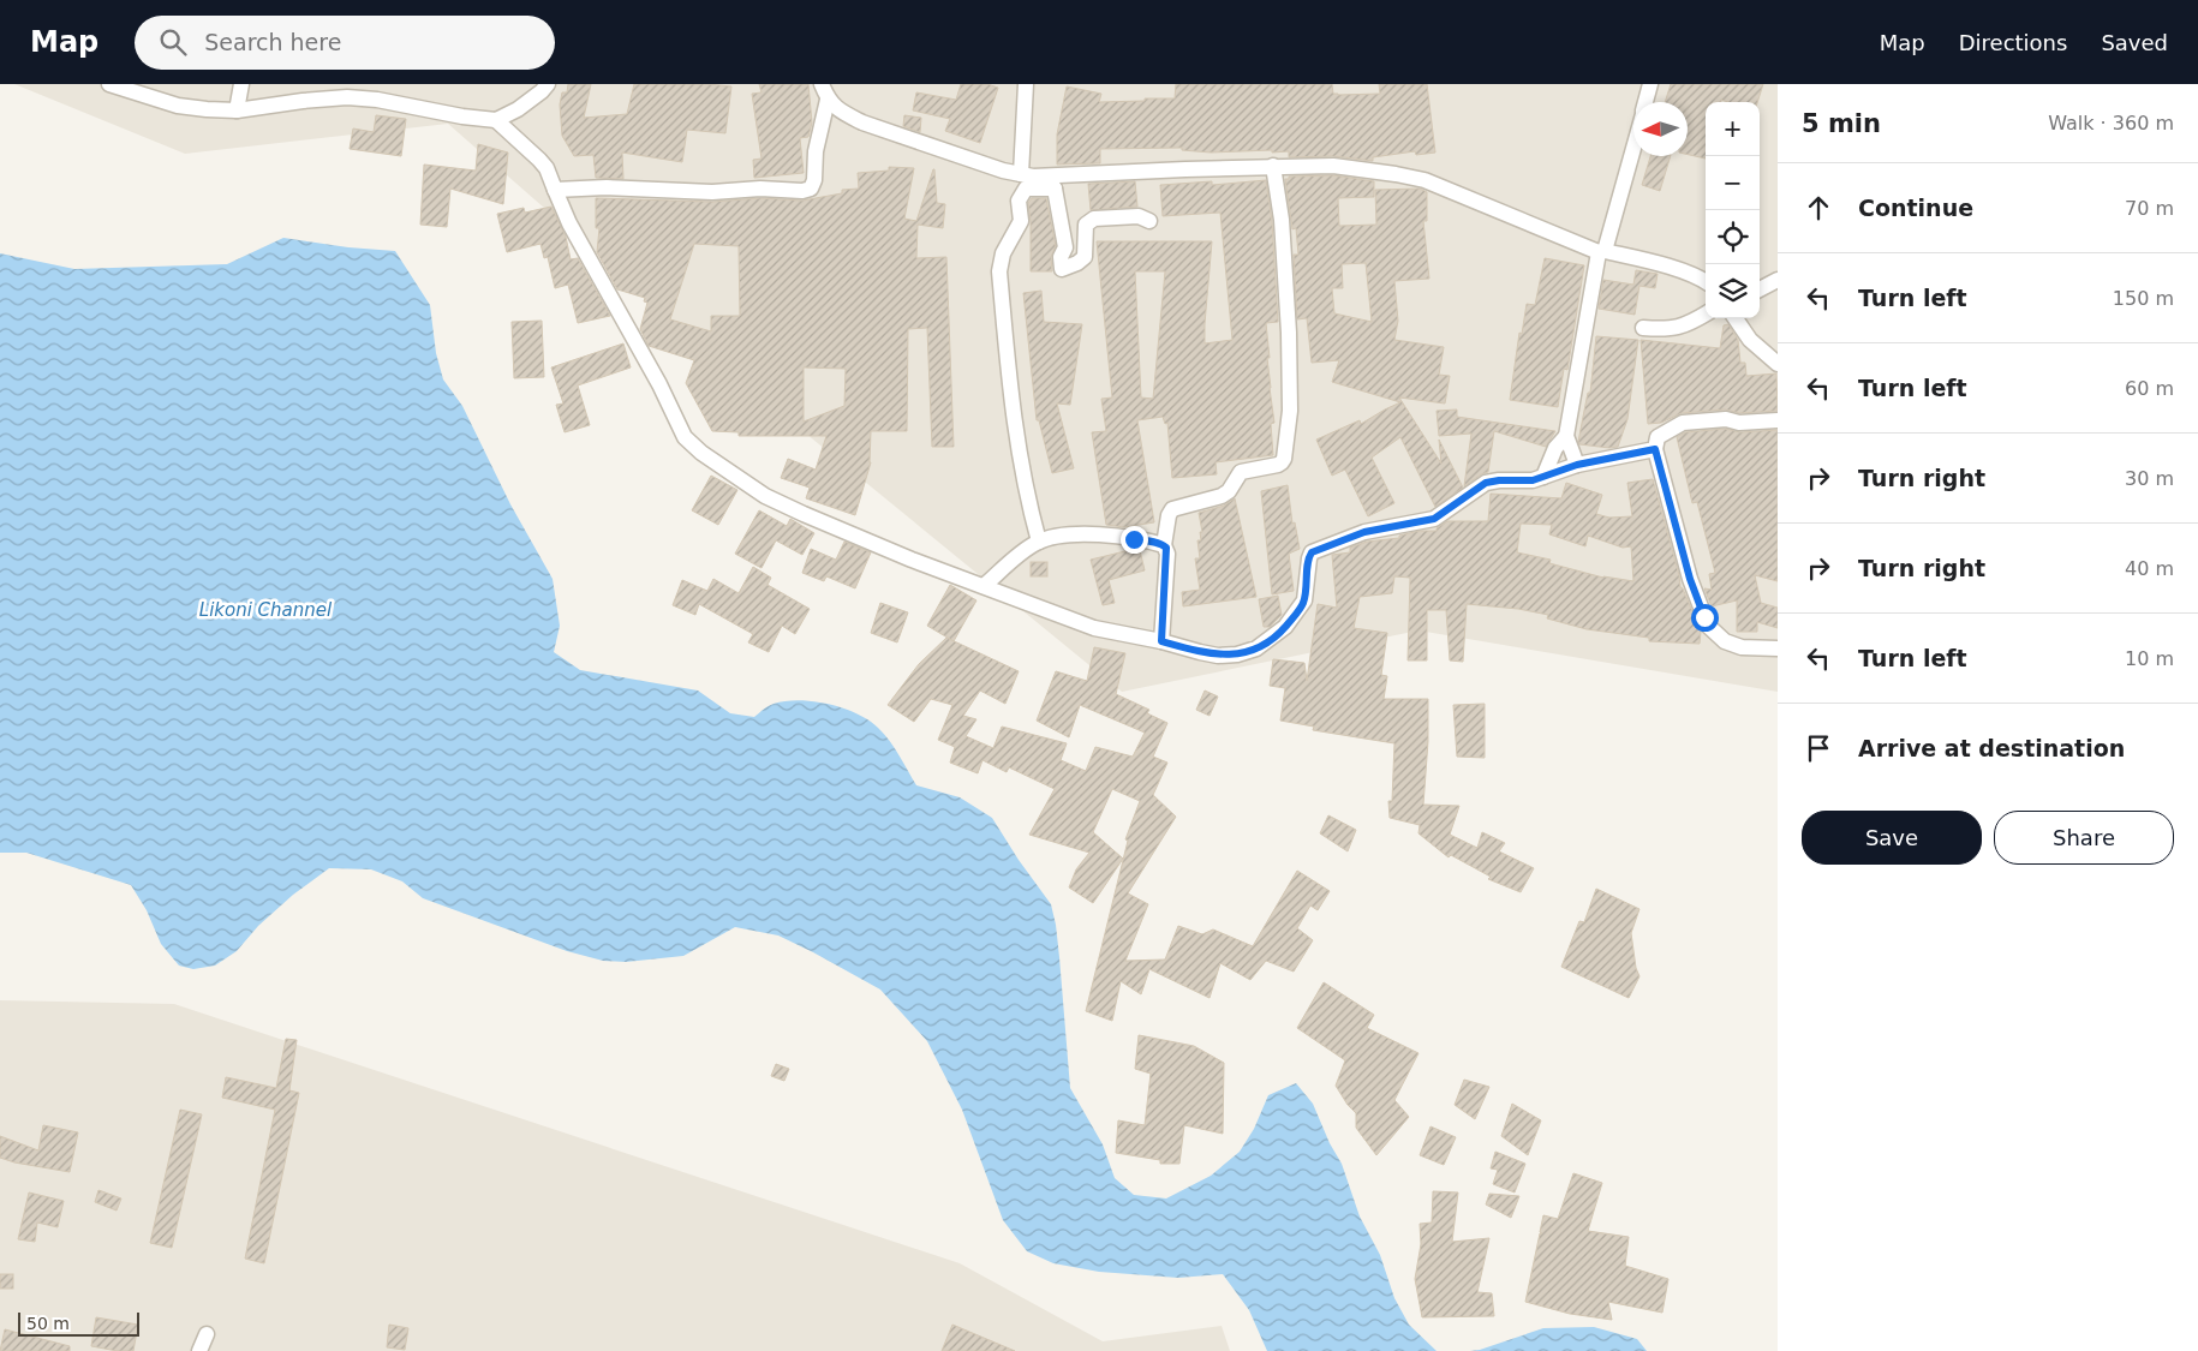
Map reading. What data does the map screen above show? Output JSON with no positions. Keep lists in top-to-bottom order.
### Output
{
  "water": ["Likoni Channel"],
  "scale_bar": "50 m",
  "north": "left",
  "page": {
    "header": "Map",
    "search": "Search here",
    "nav": ["Map", "Directions", "Saved"],
    "heading": ["5 min", "Walk · 360 m"],
    "map_buttons": ["+", "−"],
    "list": [
      ["Continue", "70 m"],
      ["Turn left", "150 m"],
      ["Turn left", "60 m"],
      ["Turn right", "30 m"],
      ["Turn right", "40 m"],
      ["Turn left", "10 m"],
      "Arrive at destination"
    ],
    "buttons": ["Save", "Share"],
    "scale": "50 m"
  }
}
